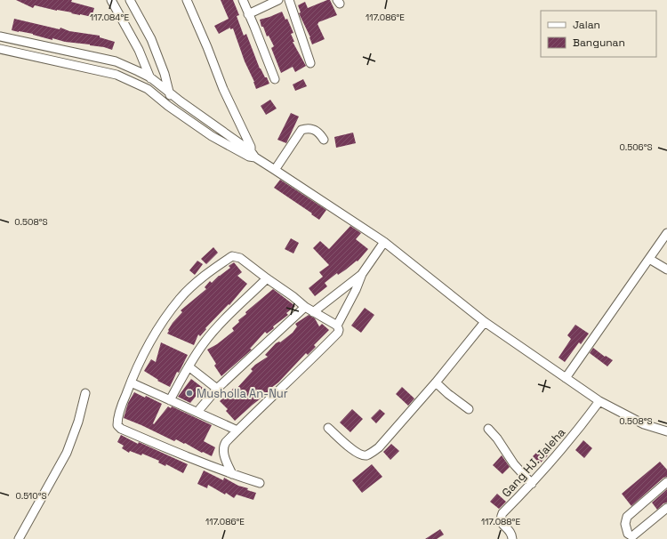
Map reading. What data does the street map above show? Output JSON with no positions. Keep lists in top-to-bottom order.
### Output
{
  "streets": {
    "street": ["Gang HJ. Jaleha"]
  },
  "places": ["Musholla An-Nur"],
  "legend": ["Jalan", "Bangunan"],
  "coordinates": [
    "117.084°E",
    "117.086°E",
    "0.506°S",
    "0.508°S",
    "0.510°S",
    "117.088°E"
  ]
}
